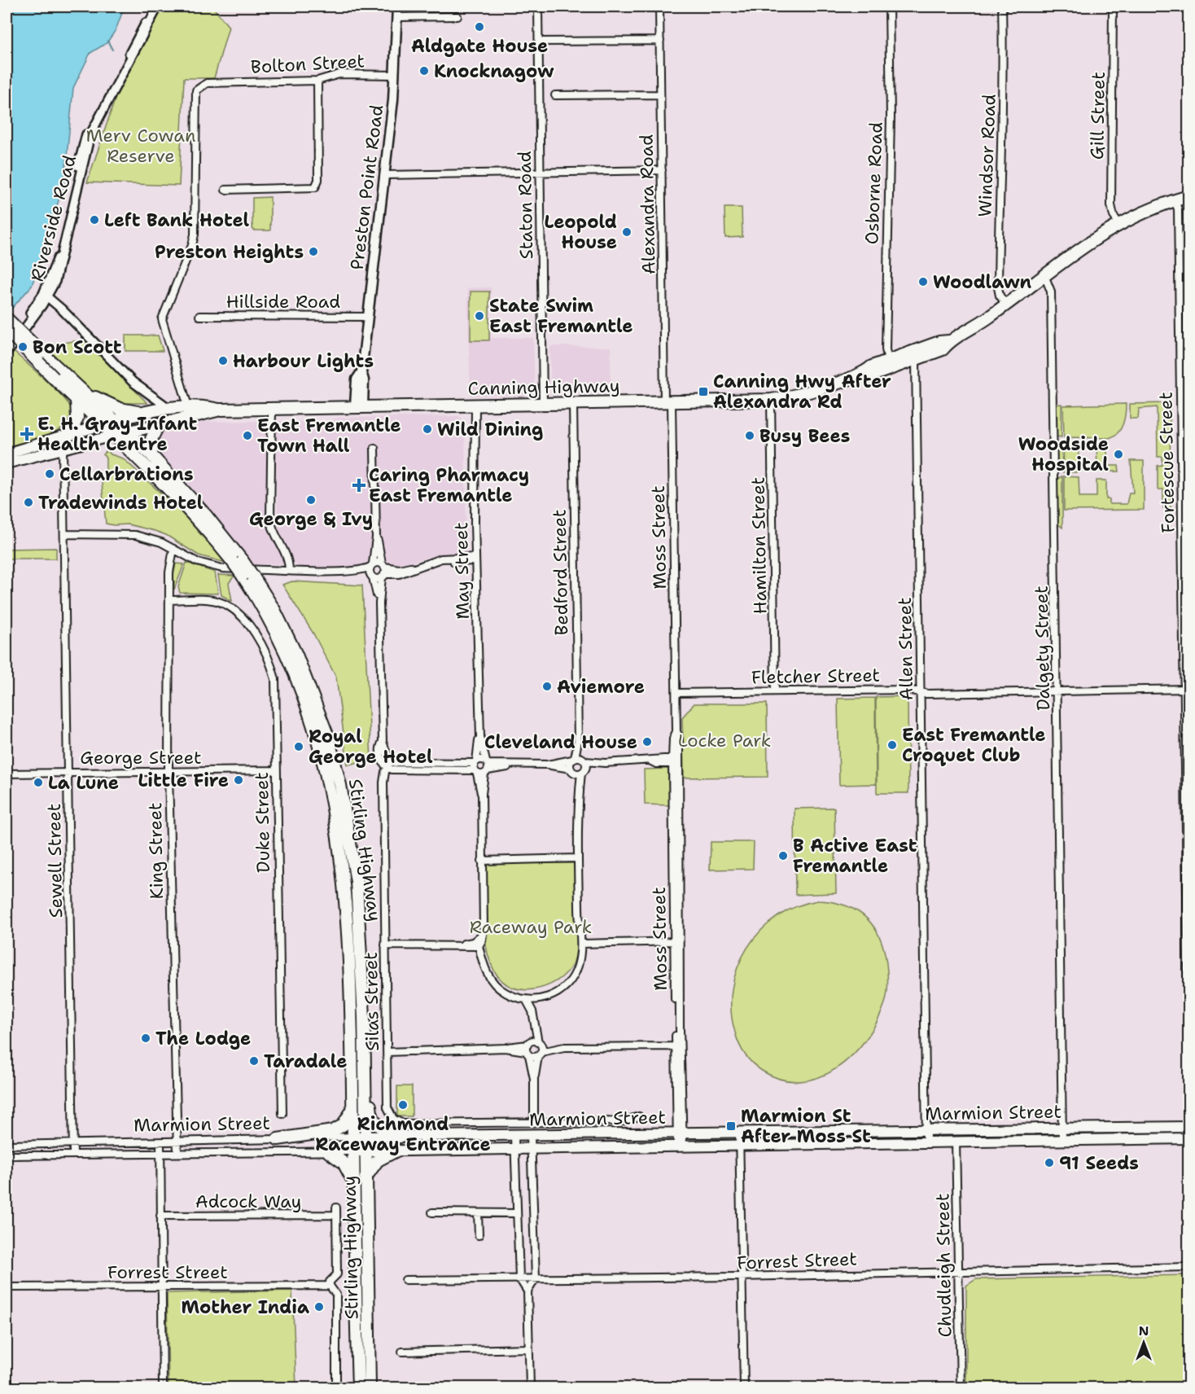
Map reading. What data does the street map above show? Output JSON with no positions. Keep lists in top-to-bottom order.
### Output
{
  "streets": {
    "highway": ["Canning Highway", "Stirling Highway"],
    "main road": ["Preston Point Road", "Marmion Street"],
    "street": [
      "Bolton Street",
      "Gill Street",
      "Windsor Road",
      "Osborne Road",
      "Alexandra Road",
      "Staton Road",
      "Riverside Road",
      "Hillside Road",
      "Fortescue Street",
      "Moss Street",
      "Hamilton Street",
      "May Street",
      "Bedford Street",
      "Dalgety Street",
      "Allen Street",
      "Fletcher Street",
      "George Street",
      "Duke Street",
      "King Street",
      "Sewell Street",
      "Silas Street",
      "Adcock Way",
      "Forrest Street",
      "Chudleigh Street"
    ]
  },
  "crossings": [
    ["Bolton Street", "Preston Point Road"],
    ["Bolton Street", "Canning Highway"],
    ["Gill Street", "Canning Highway"],
    ["Windsor Road", "Canning Highway"],
    ["Osborne Road", "Canning Highway"],
    ["Preston Point Road", "Hillside Road"],
    ["Preston Point Road", "Canning Highway"],
    ["Alexandra Road", "Canning Highway"],
    ["Alexandra Road", "Moss Street"],
    ["Staton Road", "Canning Highway"],
    ["Canning Highway", "Fortescue Street"],
    ["Canning Highway", "Moss Street"],
    ["Canning Highway", "Hamilton Street"],
    ["Canning Highway", "May Street"],
    ["Canning Highway", "Bedford Street"],
    ["Canning Highway", "Dalgety Street"],
    ["Canning Highway", "Allen Street"],
    ["Canning Highway", "Stirling Highway"],
    ["Canning Highway", "Sewell Street"],
    ["Fortescue Street", "Fletcher Street"],
    ["Moss Street", "Fletcher Street"],
    ["Moss Street", "Marmion Street"],
    ["Hamilton Street", "Fletcher Street"],
    ["Dalgety Street", "Fletcher Street"],
    ["Dalgety Street", "Marmion Street"],
    ["Allen Street", "Fletcher Street"],
    ["Allen Street", "Marmion Street"],
    ["George Street", "Duke Street"],
    ["George Street", "King Street"],
    ["George Street", "Sewell Street"],
    ["Duke Street", "King Street"],
    ["Stirling Highway", "Marmion Street"],
    ["King Street", "Marmion Street"],
    ["Sewell Street", "Marmion Street"],
    ["Marmion Street", "Chudleigh Street"],
    ["Adcock Way", "Forrest Street"],
    ["Forrest Street", "Chudleigh Street"]
  ],
  "parks": ["Merv Cowan Reserve", "Locke Park", "Raceway Park"],
  "places": {
    "other": [
      "Aldgate House",
      "Knocknagow",
      "Left Bank Hotel",
      "Leopold House",
      "Preston Heights",
      "Woodlawn",
      "State Swim East Fremantle",
      "Bon Scott",
      "Harbour Lights",
      "Wild Dining",
      "East Fremantle Town Hall",
      "Busy Bees",
      "Woodside Hospital",
      "Cellarbrations",
      "George & Ivy",
      "Tradewinds Hotel",
      "Aviemore",
      "Cleveland House",
      "East Fremantle Croquet Club",
      "Royal George Hotel",
      "Little Fire",
      "La Lune",
      "B Active East Fremantle",
      "The Lodge",
      "Taradale",
      "Richmond Raceway Entrance",
      "91 Seeds",
      "Mother India"
    ],
    "transit": ["Canning Hwy After Alexandra Rd", "Marmion St After Moss St"],
    "health": ["E. H. Gray Infant Health Centre", "Caring Pharmacy East Fremantle"]
  },
  "north": "top"
}
